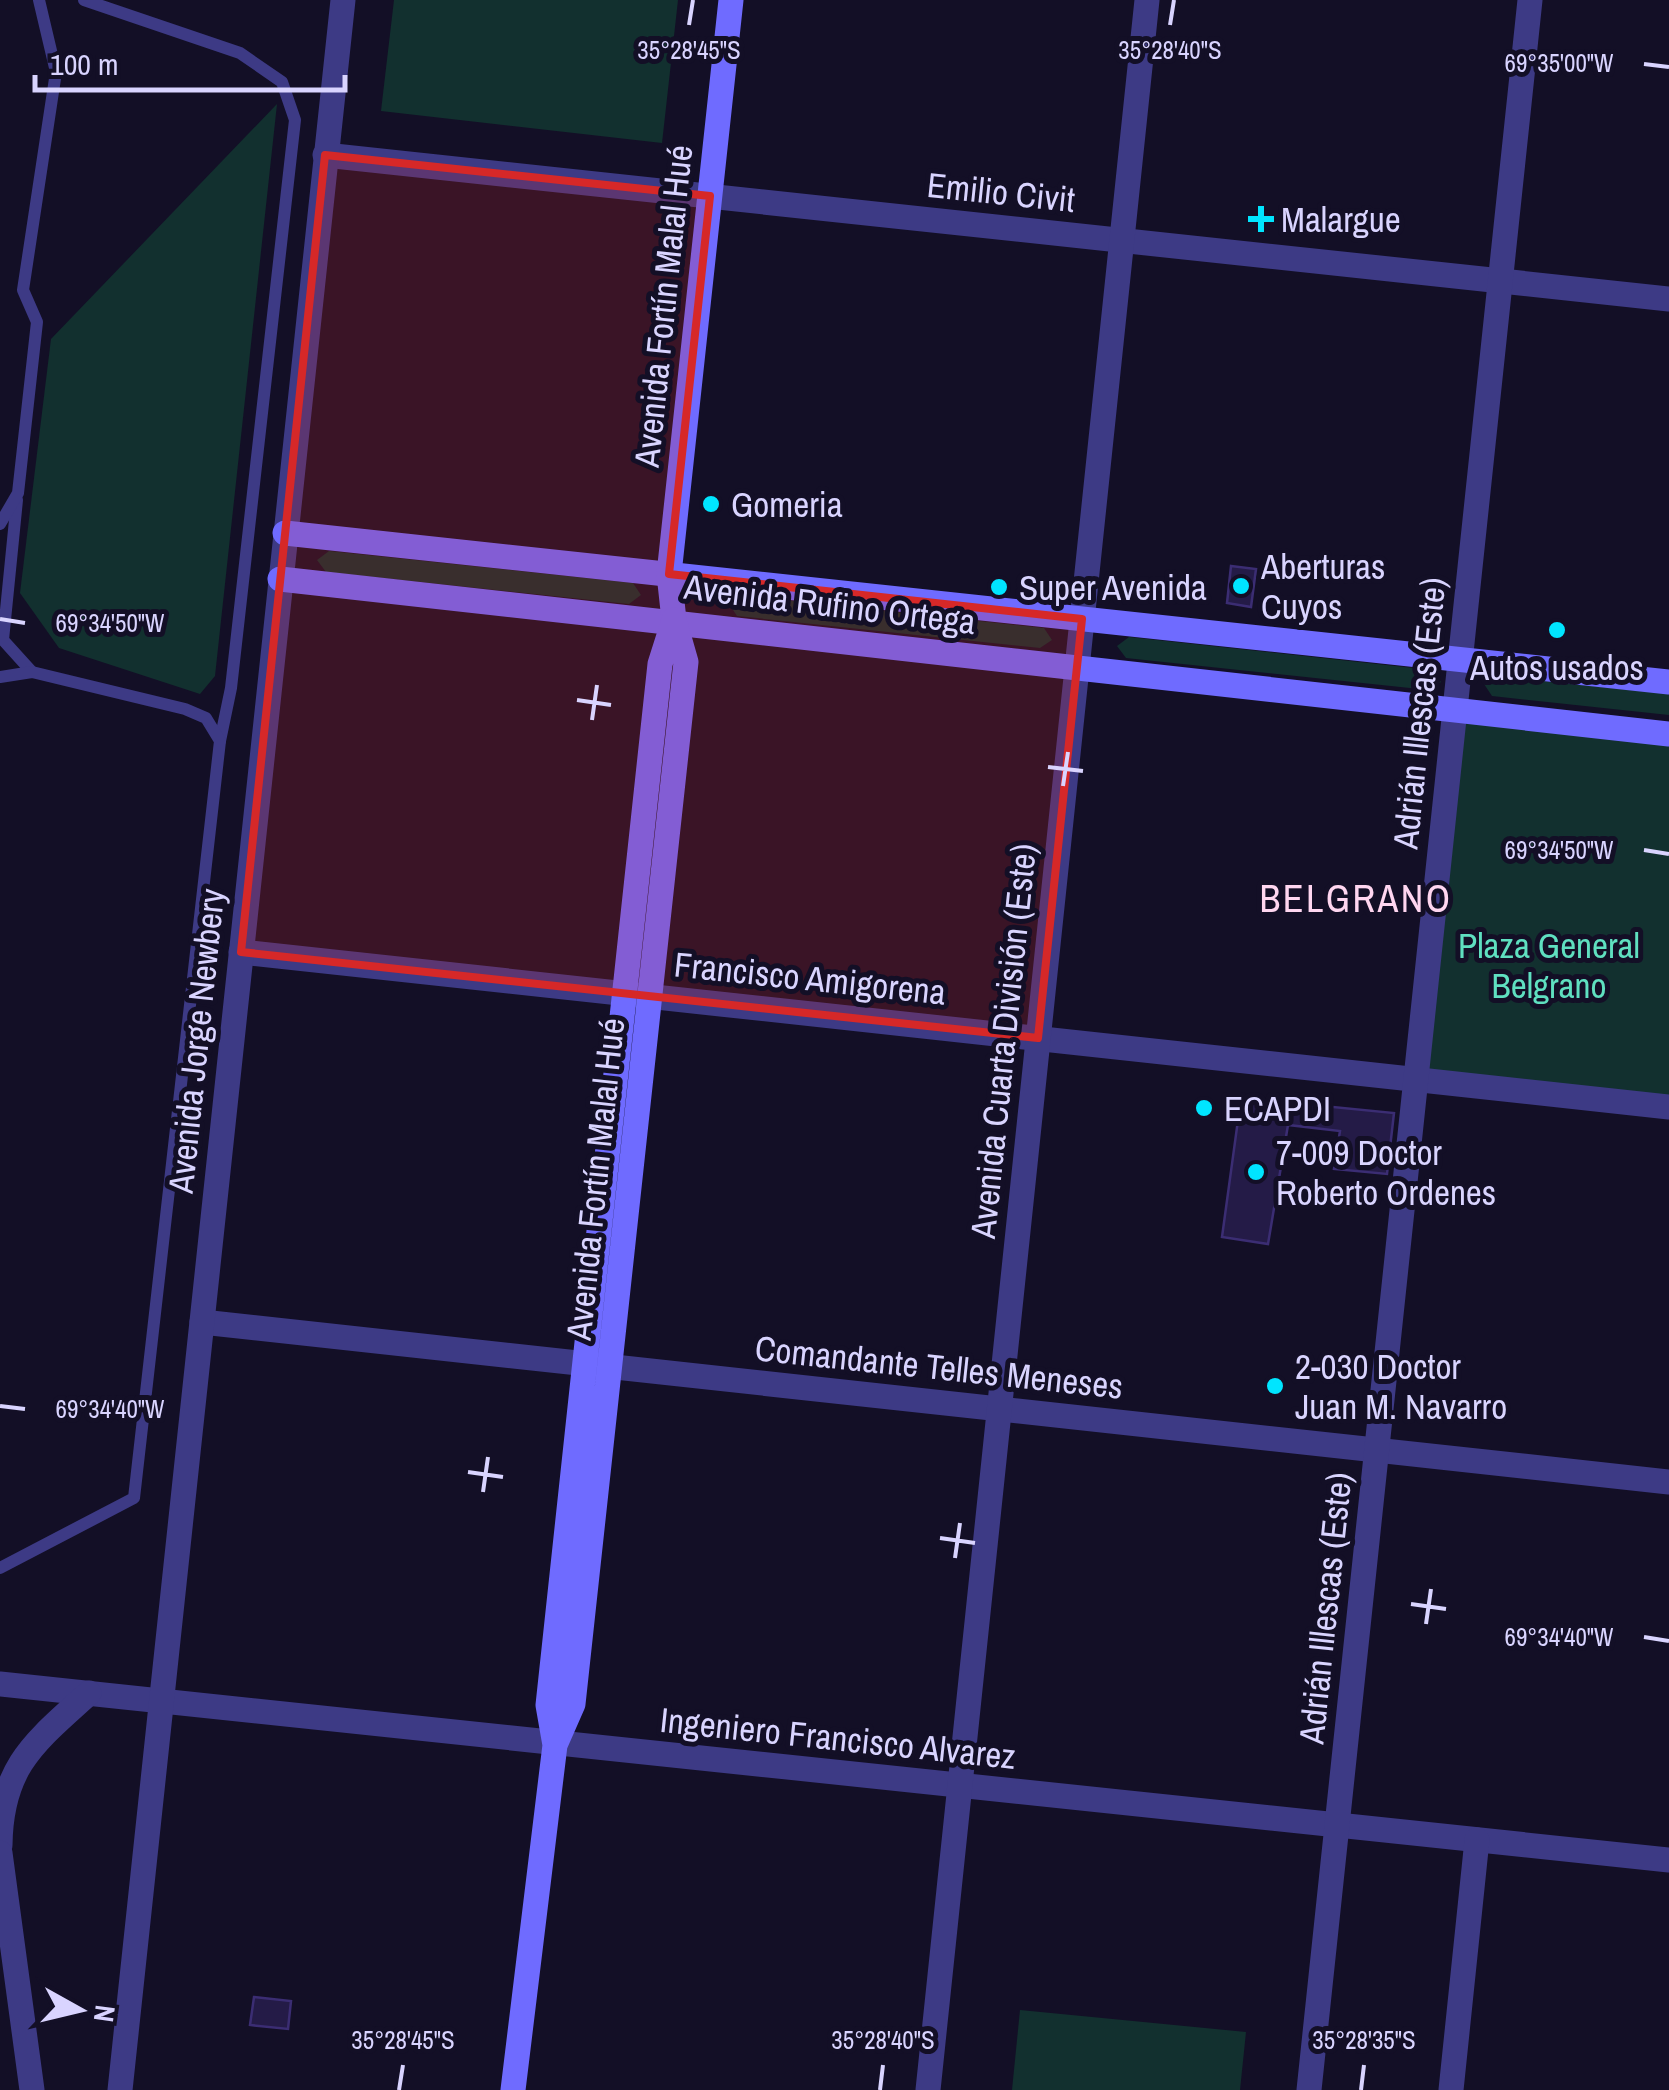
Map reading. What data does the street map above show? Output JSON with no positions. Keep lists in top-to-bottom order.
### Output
{
  "streets": {
    "main road": ["Avenida Fortín Malal Hué", "Avenida Rufino Ortega"],
    "street": [
      "Emilio Civit",
      "Adrián Illescas (Este)",
      "Francisco Amigorena",
      "Avenida Jorge Newbery",
      "Avenida Cuarta División (Este)",
      "Comandante Telles Meneses",
      "Ingeniero Francisco Alvarez"
    ]
  },
  "crossings": [
    ["Emilio Civit", "Avenida Fortín Malal Hué"],
    ["Emilio Civit", "Adrián Illescas (Este)"],
    ["Emilio Civit", "Avenida Jorge Newbery"],
    ["Emilio Civit", "Avenida Cuarta División (Este)"],
    ["Avenida Fortín Malal Hué", "Avenida Rufino Ortega"],
    ["Avenida Fortín Malal Hué", "Francisco Amigorena"],
    ["Avenida Fortín Malal Hué", "Comandante Telles Meneses"],
    ["Avenida Fortín Malal Hué", "Ingeniero Francisco Alvarez"],
    ["Avenida Rufino Ortega", "Adrián Illescas (Este)"],
    ["Avenida Rufino Ortega", "Avenida Jorge Newbery"],
    ["Avenida Rufino Ortega", "Avenida Cuarta División (Este)"],
    ["Adrián Illescas (Este)", "Francisco Amigorena"],
    ["Adrián Illescas (Este)", "Comandante Telles Meneses"],
    ["Adrián Illescas (Este)", "Ingeniero Francisco Alvarez"],
    ["Francisco Amigorena", "Avenida Jorge Newbery"],
    ["Francisco Amigorena", "Avenida Cuarta División (Este)"],
    ["Avenida Jorge Newbery", "Comandante Telles Meneses"],
    ["Avenida Jorge Newbery", "Ingeniero Francisco Alvarez"],
    ["Avenida Cuarta División (Este)", "Comandante Telles Meneses"],
    ["Avenida Cuarta División (Este)", "Ingeniero Francisco Alvarez"]
  ],
  "districts": ["BELGRANO"],
  "parks": ["Plaza General Belgrano"],
  "places": {
    "health": ["Malargue"],
    "other": [
      "Gomeria",
      "Aberturas Cuyos",
      "Super Avenida",
      "Autos usados",
      "ECAPDI",
      "7-009 Doctor Roberto Ordenes",
      "2-030 Doctor Juan M. Navarro"
    ]
  },
  "scale_bar": "100 m",
  "north": "right",
  "coordinates": [
    "35°28'45\"S",
    "35°28'40\"S",
    "69°35'00\"W",
    "69°34'50\"W",
    "69°34'40\"W",
    "35°28'35\"S"
  ]
}
